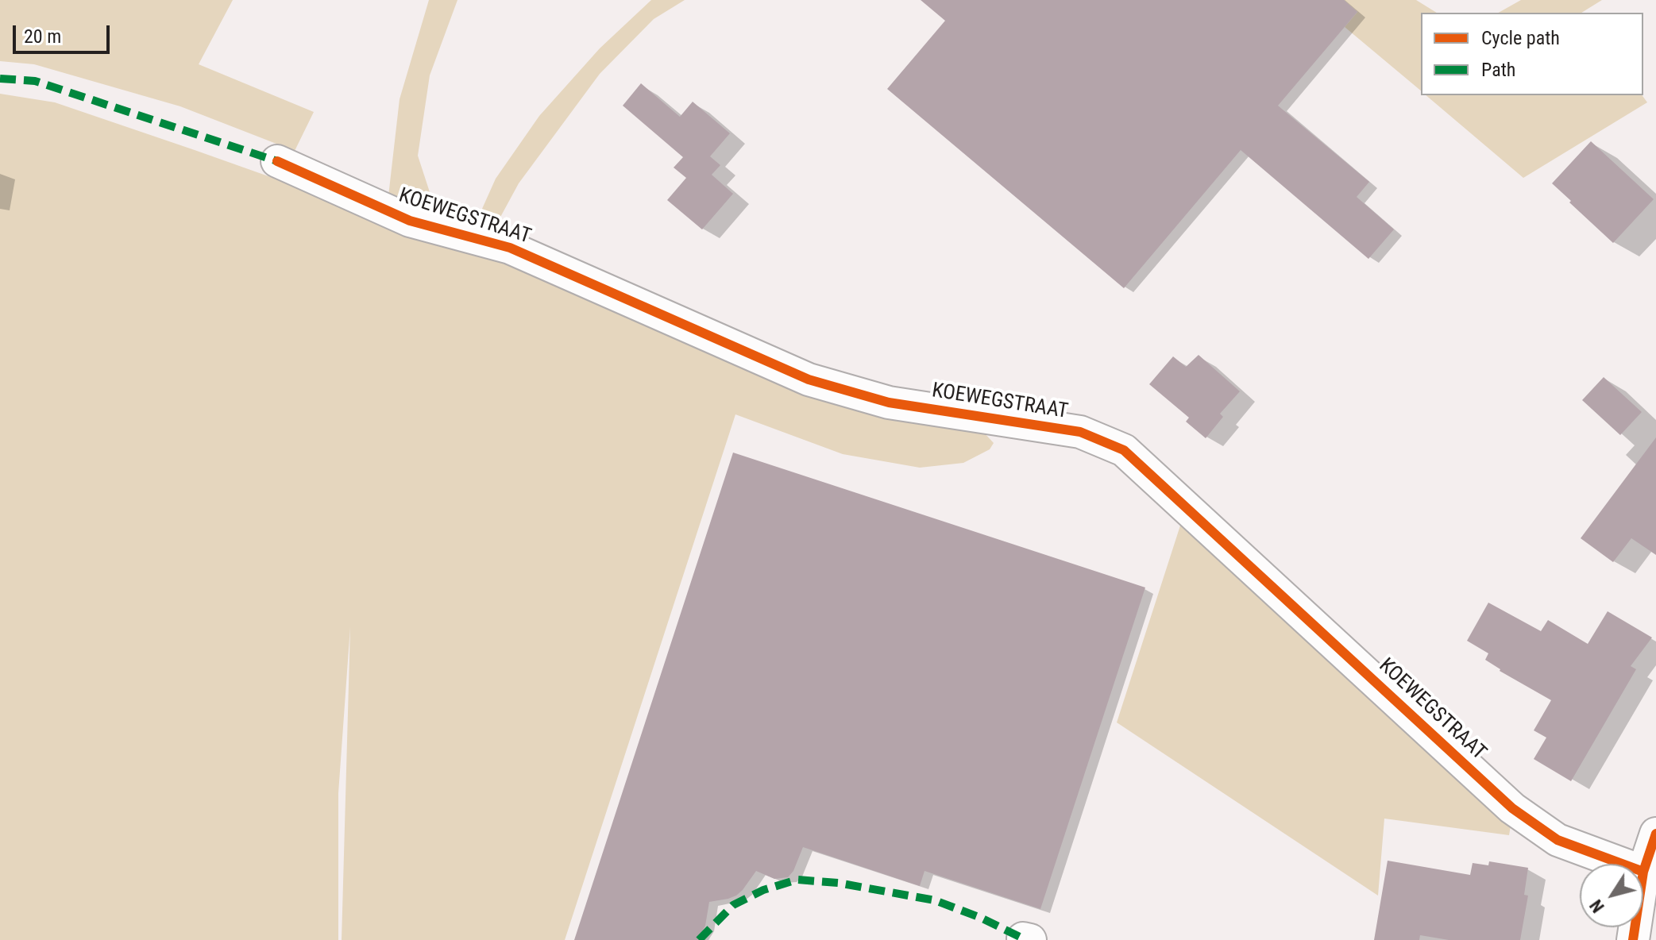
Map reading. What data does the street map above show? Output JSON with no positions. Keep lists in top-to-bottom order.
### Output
{
  "streets": {
    "street": ["KOEWEGSTRAAT"]
  },
  "legend": ["Cycle path", "Path"],
  "scale_bar": "20 m",
  "north": "bottom left"
}
